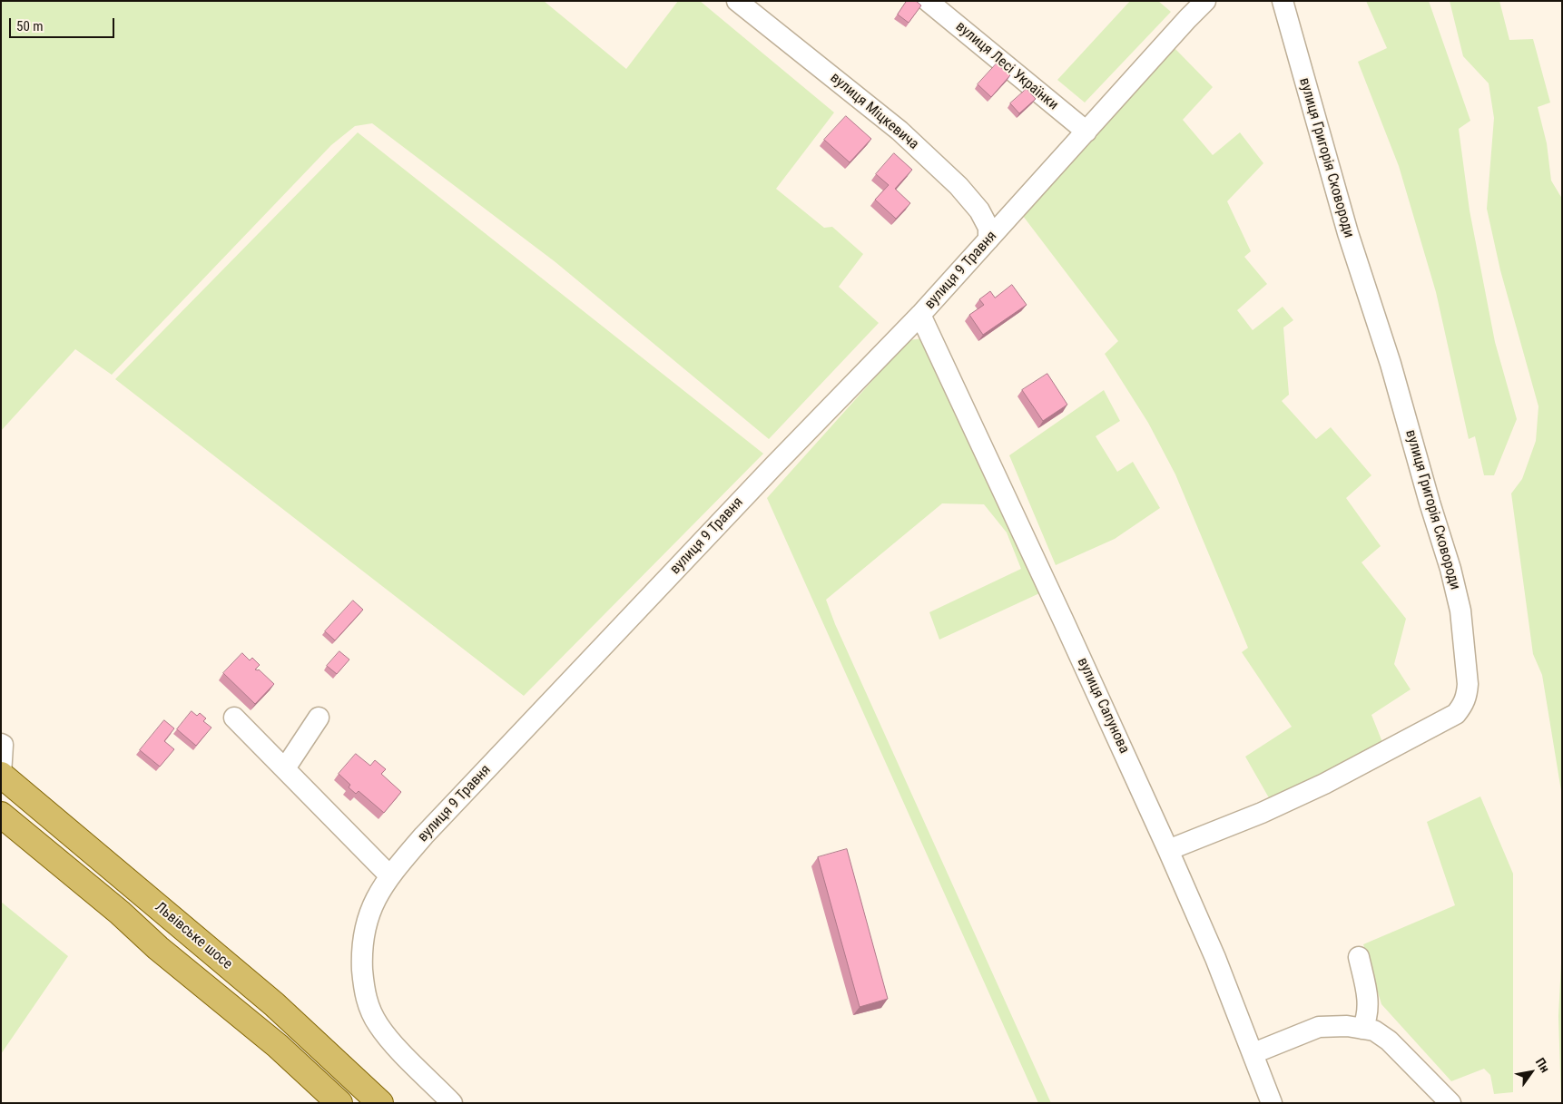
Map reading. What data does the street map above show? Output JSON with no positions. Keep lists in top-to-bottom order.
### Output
{
  "streets": {
    "main road": ["Львівське шосе"],
    "street": [
      "вулиця Лесі Українки",
      "вулиця Міцкевича",
      "вулиця Григорія Сковороди",
      "вулиця 9 Травня",
      "вулиця Сапунова"
    ]
  },
  "crossings": [
    ["вулиця Лесі Українки", "вулиця 9 Травня"],
    ["вулиця Міцкевича", "вулиця 9 Травня"],
    ["вулиця Григорія Сковороди", "вулиця Сапунова"],
    ["вулиця 9 Травня", "вулиця Сапунова"]
  ],
  "scale_bar": "50 m",
  "north": "top right"
}
